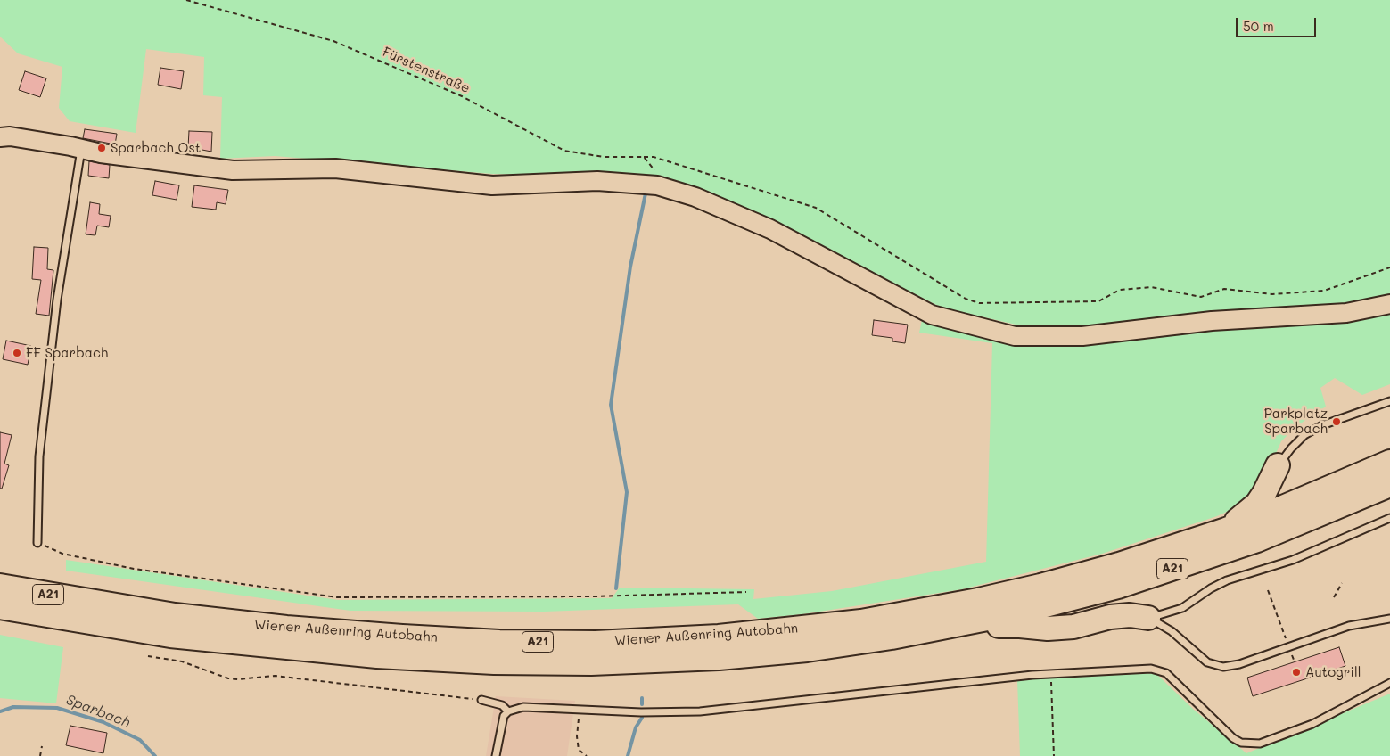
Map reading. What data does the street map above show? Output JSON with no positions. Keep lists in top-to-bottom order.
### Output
{
  "streets": {
    "highway": ["A21", "Wiener Außenring Autobahn"],
    "path": ["Fürstenstraße"]
  },
  "water": ["Sparbach"],
  "places": [
    "Sparbach Ost",
    "FF Sparbach",
    "Parkplatz Sparbach",
    "Autogrill"
  ],
  "scale_bar": "50 m"
}
